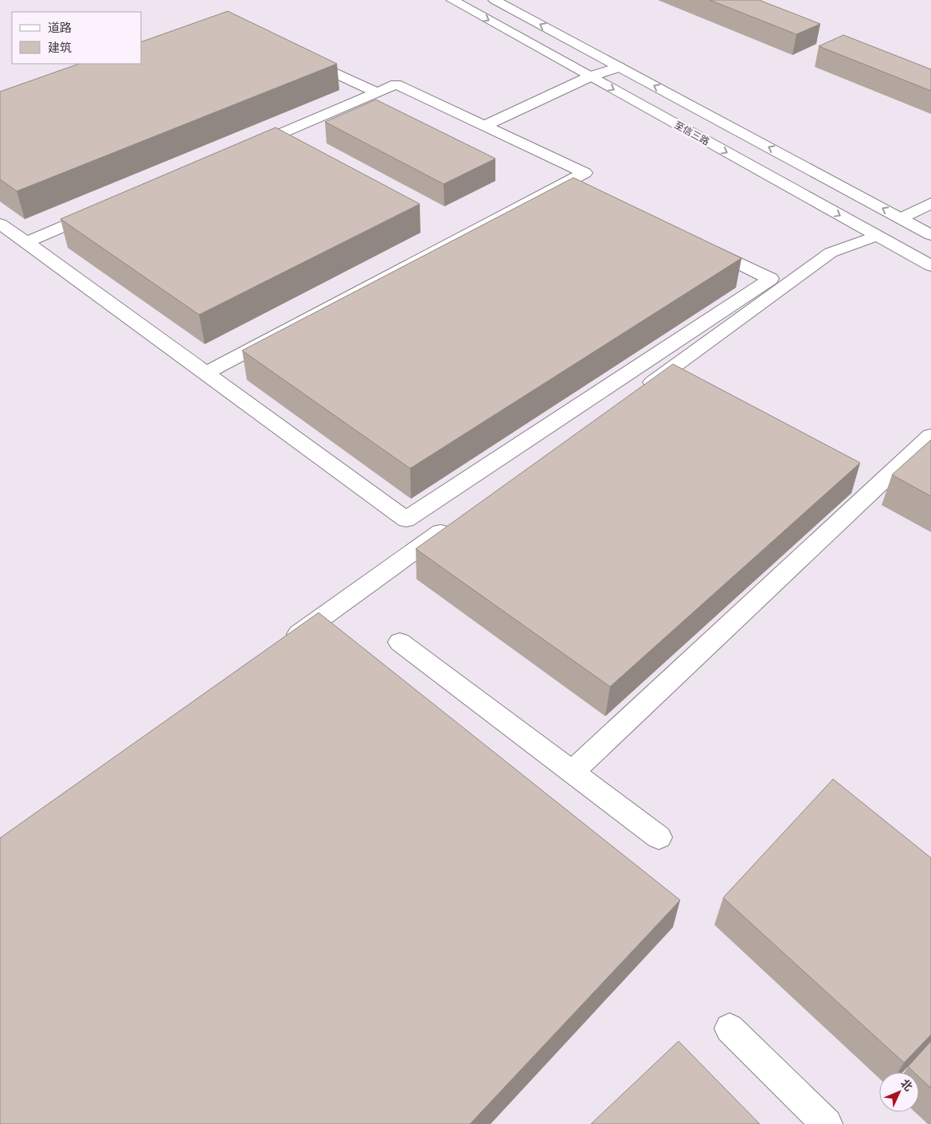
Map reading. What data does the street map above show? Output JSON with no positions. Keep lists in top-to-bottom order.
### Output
{
  "streets": {
    "main road": ["至信三路"]
  },
  "legend": ["道路", "建筑"],
  "north": "top right"
}
